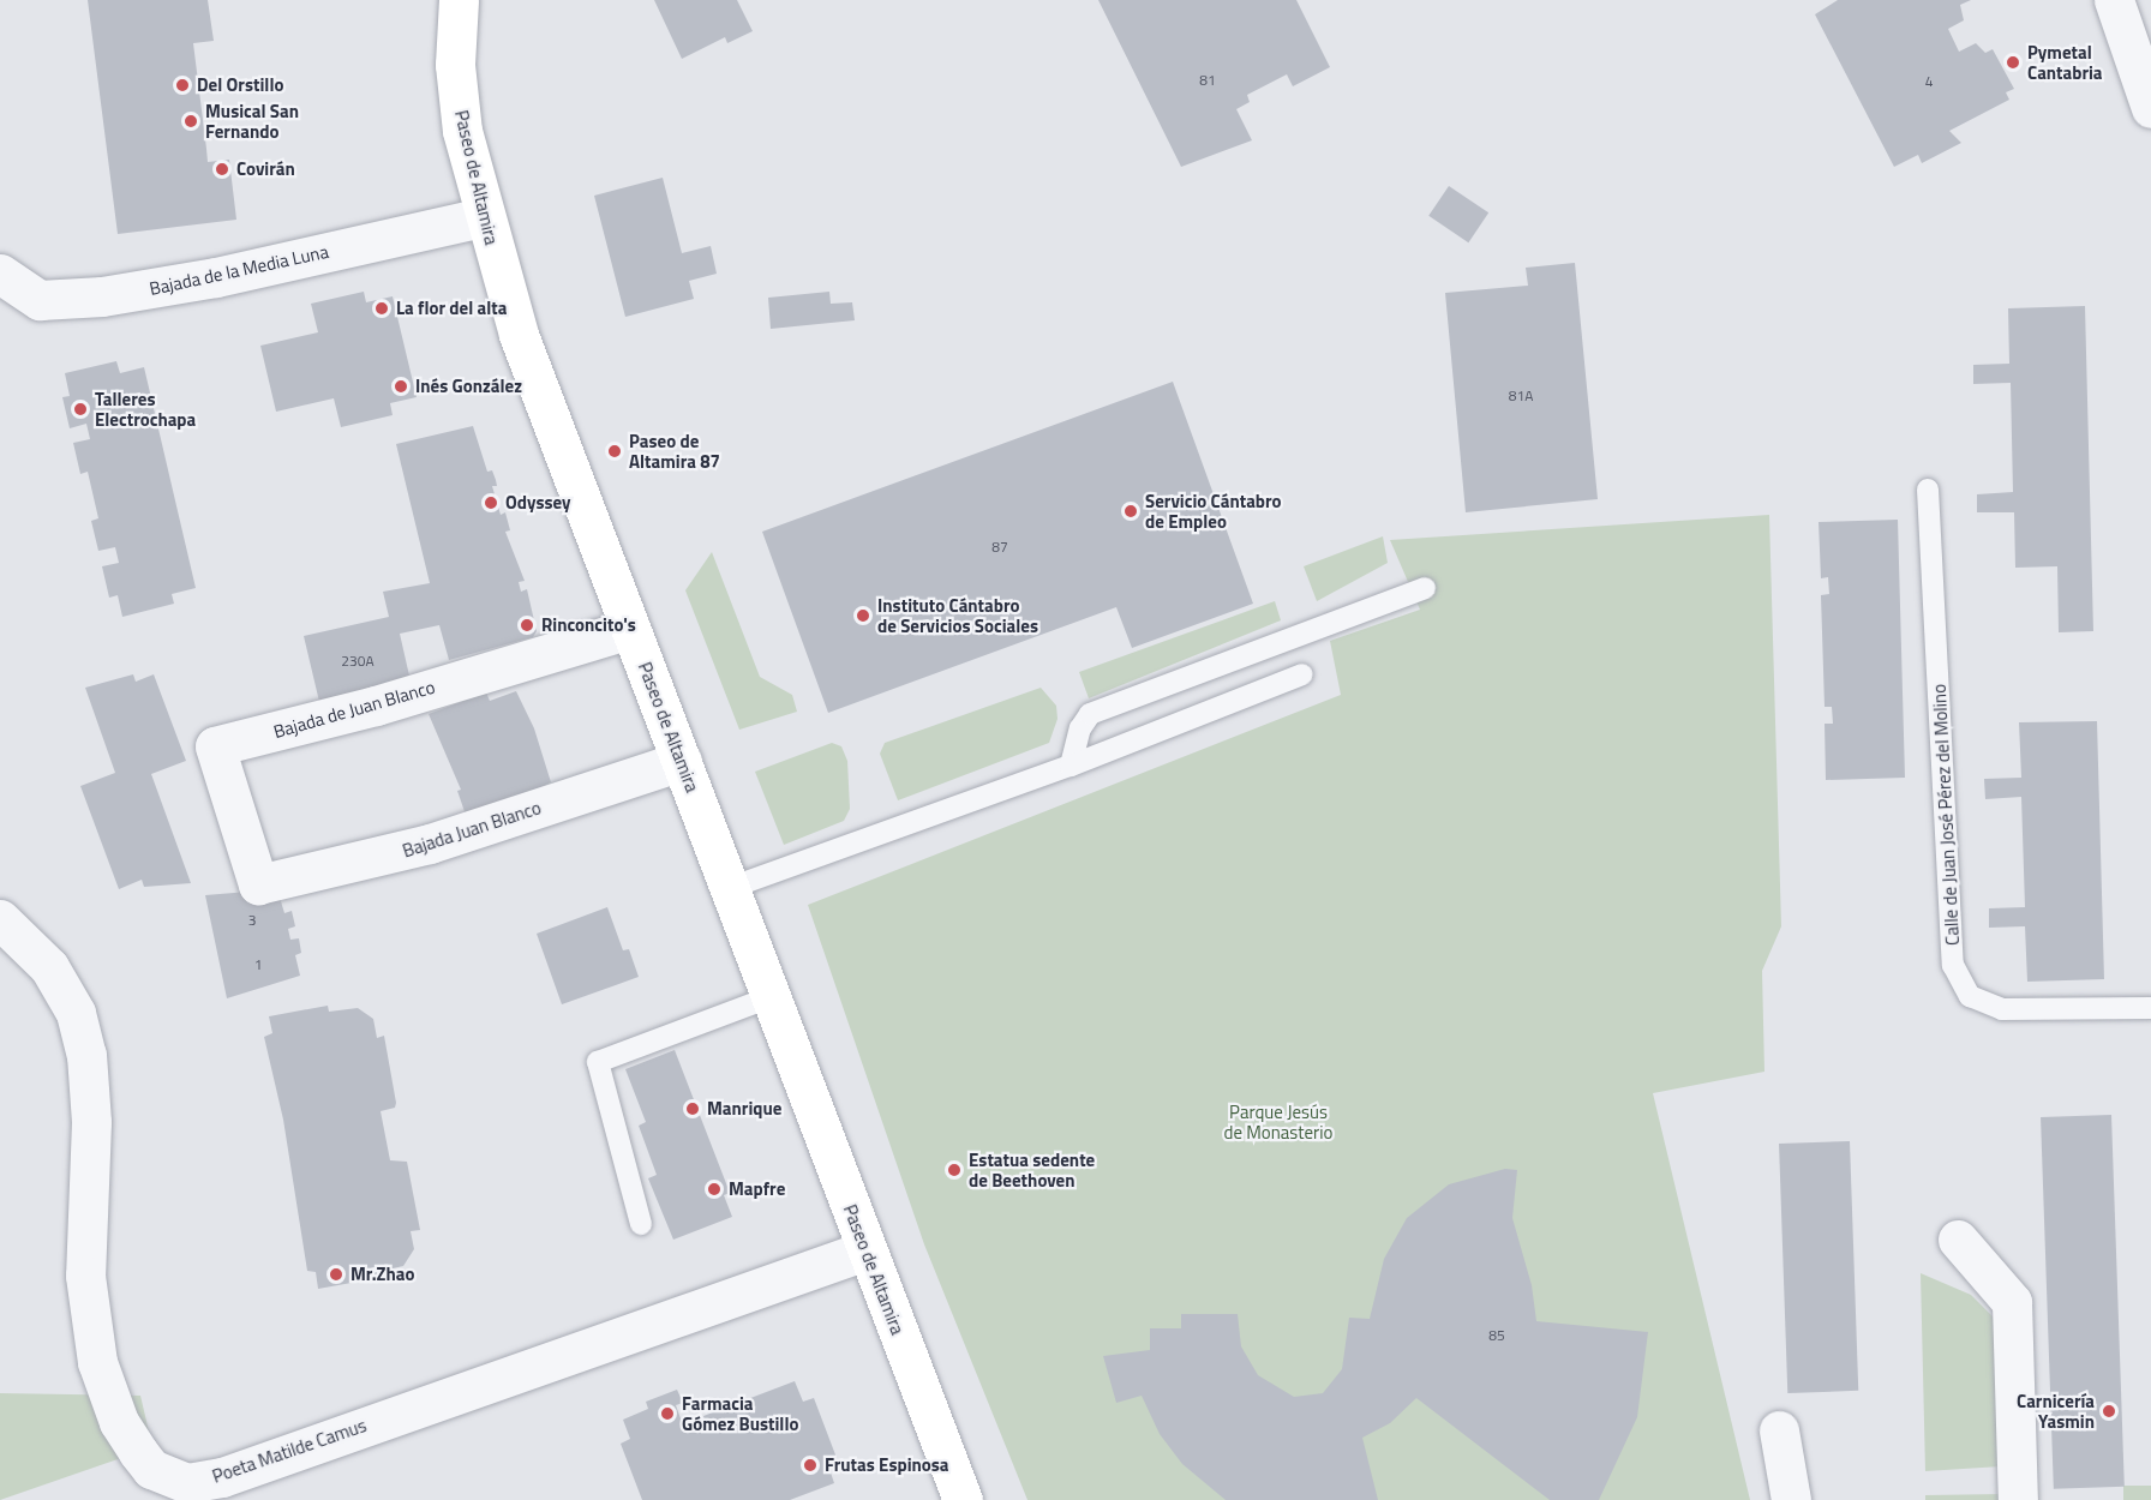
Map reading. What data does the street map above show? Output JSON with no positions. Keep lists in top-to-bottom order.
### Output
{
  "streets": {
    "main road": ["Paseo de Altamira"],
    "street": [
      "Bajada de la Media Luna",
      "Bajada de Juan Blanco",
      "Bajada Juan Blanco",
      "Poeta Matilde Camus"
    ],
    "lane": ["Calle de Juan José Pérez del Molino"]
  },
  "crossings": [
    ["Paseo de Altamira", "Bajada de la Media Luna"],
    ["Paseo de Altamira", "Bajada de Juan Blanco"],
    ["Paseo de Altamira", "Bajada Juan Blanco"],
    ["Paseo de Altamira", "Poeta Matilde Camus"],
    ["Bajada de Juan Blanco", "Bajada Juan Blanco"]
  ],
  "parks": ["Parque Jesús de Monasterio"],
  "places": [
    "Pymetal Cantabria",
    "Del Orstillo",
    "Musical San Fernando",
    "Covirán",
    "La flor del alta",
    "Inés González",
    "Talleres Electrochapa",
    "Paseo de Altamira 87",
    "Odyssey",
    "Servicio Cántabro de Empleo",
    "Instituto Cántabro de Servicios Sociales",
    "Rinconcito's",
    "Manrique",
    "Estatua sedente de Beethoven",
    "Mapfre",
    "Mr.Zhao",
    "Carnicería Yasmin",
    "Farmacia Gómez Bustillo",
    "Frutas Espinosa"
  ],
  "house_numbers": [
    "81",
    "4",
    "81A",
    "87",
    "230A",
    "3",
    "1",
    "85"
  ]
}
